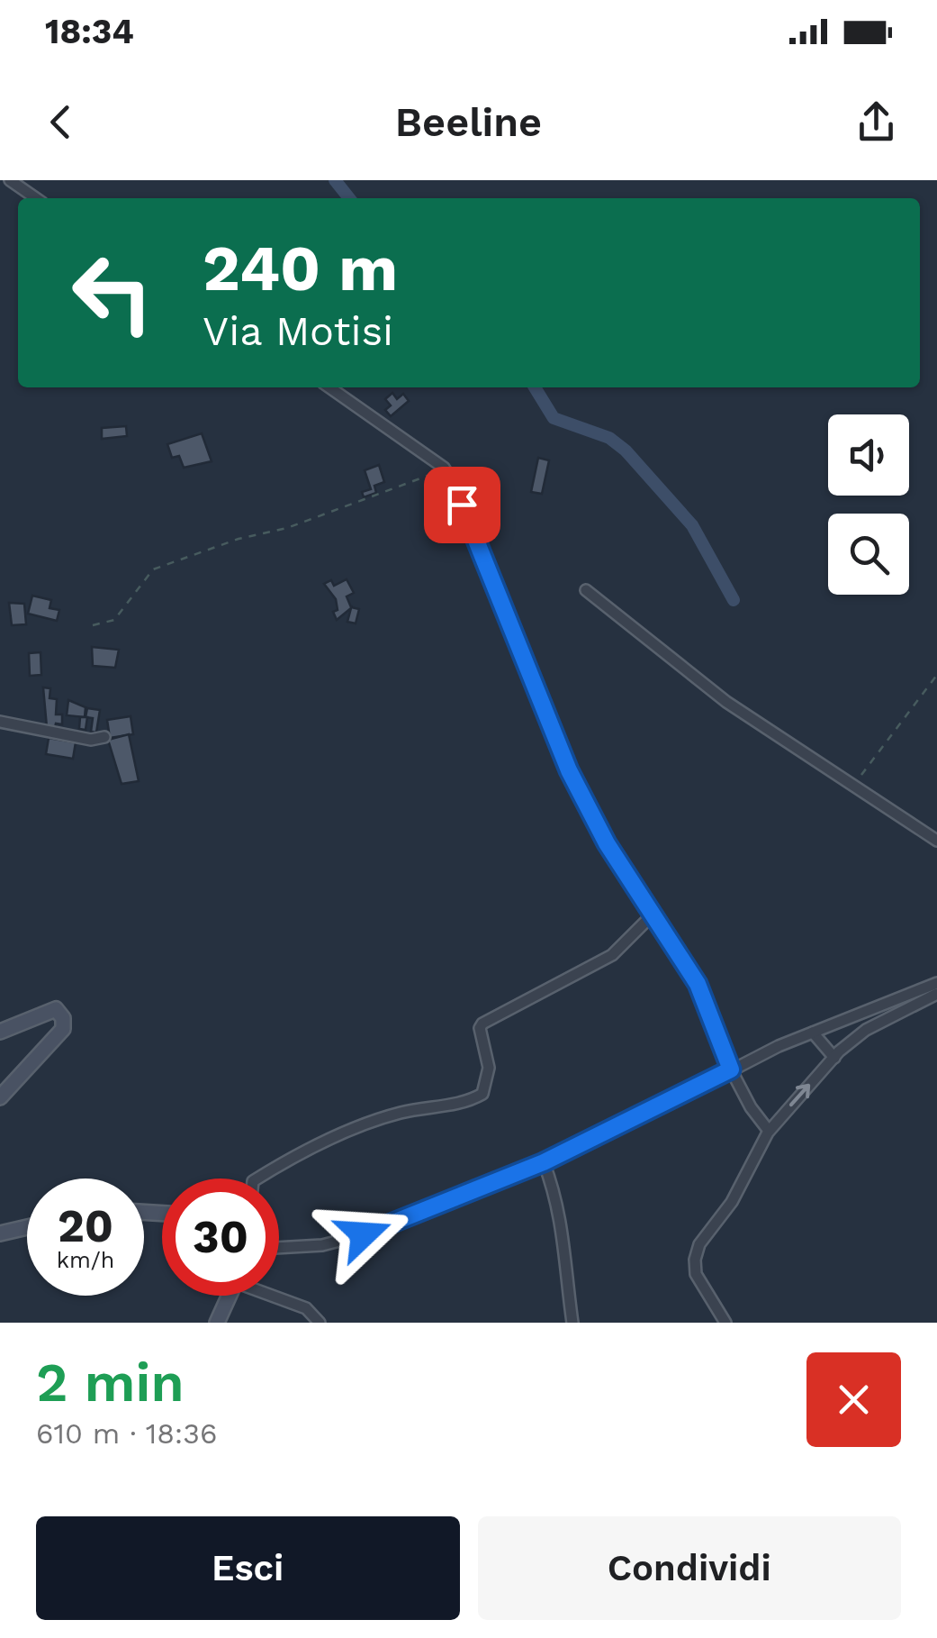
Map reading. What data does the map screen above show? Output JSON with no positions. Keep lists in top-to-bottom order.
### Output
{
  "page": {
    "status": "18:34",
    "header": "Beeline",
    "turn": ["240 m", "Via Motisi"],
    "speed": "20 km/h",
    "limit": "30",
    "heading": ["2 min", "610 m · 18:36"],
    "buttons": ["Esci", "Condividi"]
  }
}
